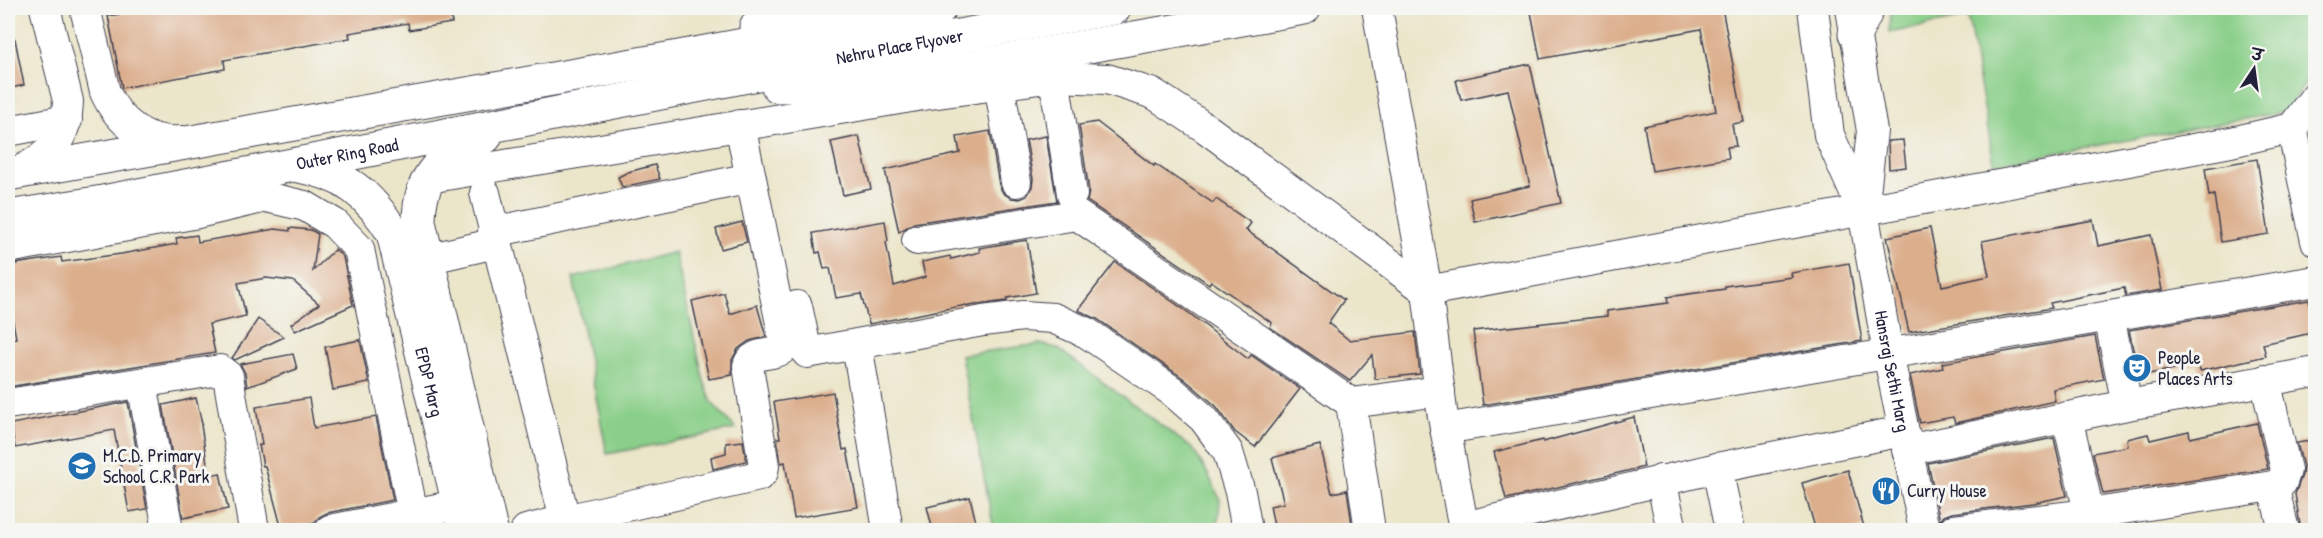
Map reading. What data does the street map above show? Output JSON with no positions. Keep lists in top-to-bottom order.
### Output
{
  "streets": {
    "main road": ["Nehru Place Flyover", "Outer Ring Road", "EPDP Marg"],
    "street": ["Hansraj Sethi Marg"]
  },
  "crossings": [
    ["Nehru Place Flyover", "Outer Ring Road"]
  ],
  "places": {
    "theatre": ["People Places Arts"],
    "school or university": ["M.C.D. Primary School C.R. Park"],
    "restaurant": ["Curry House"]
  },
  "north": "top"
}
